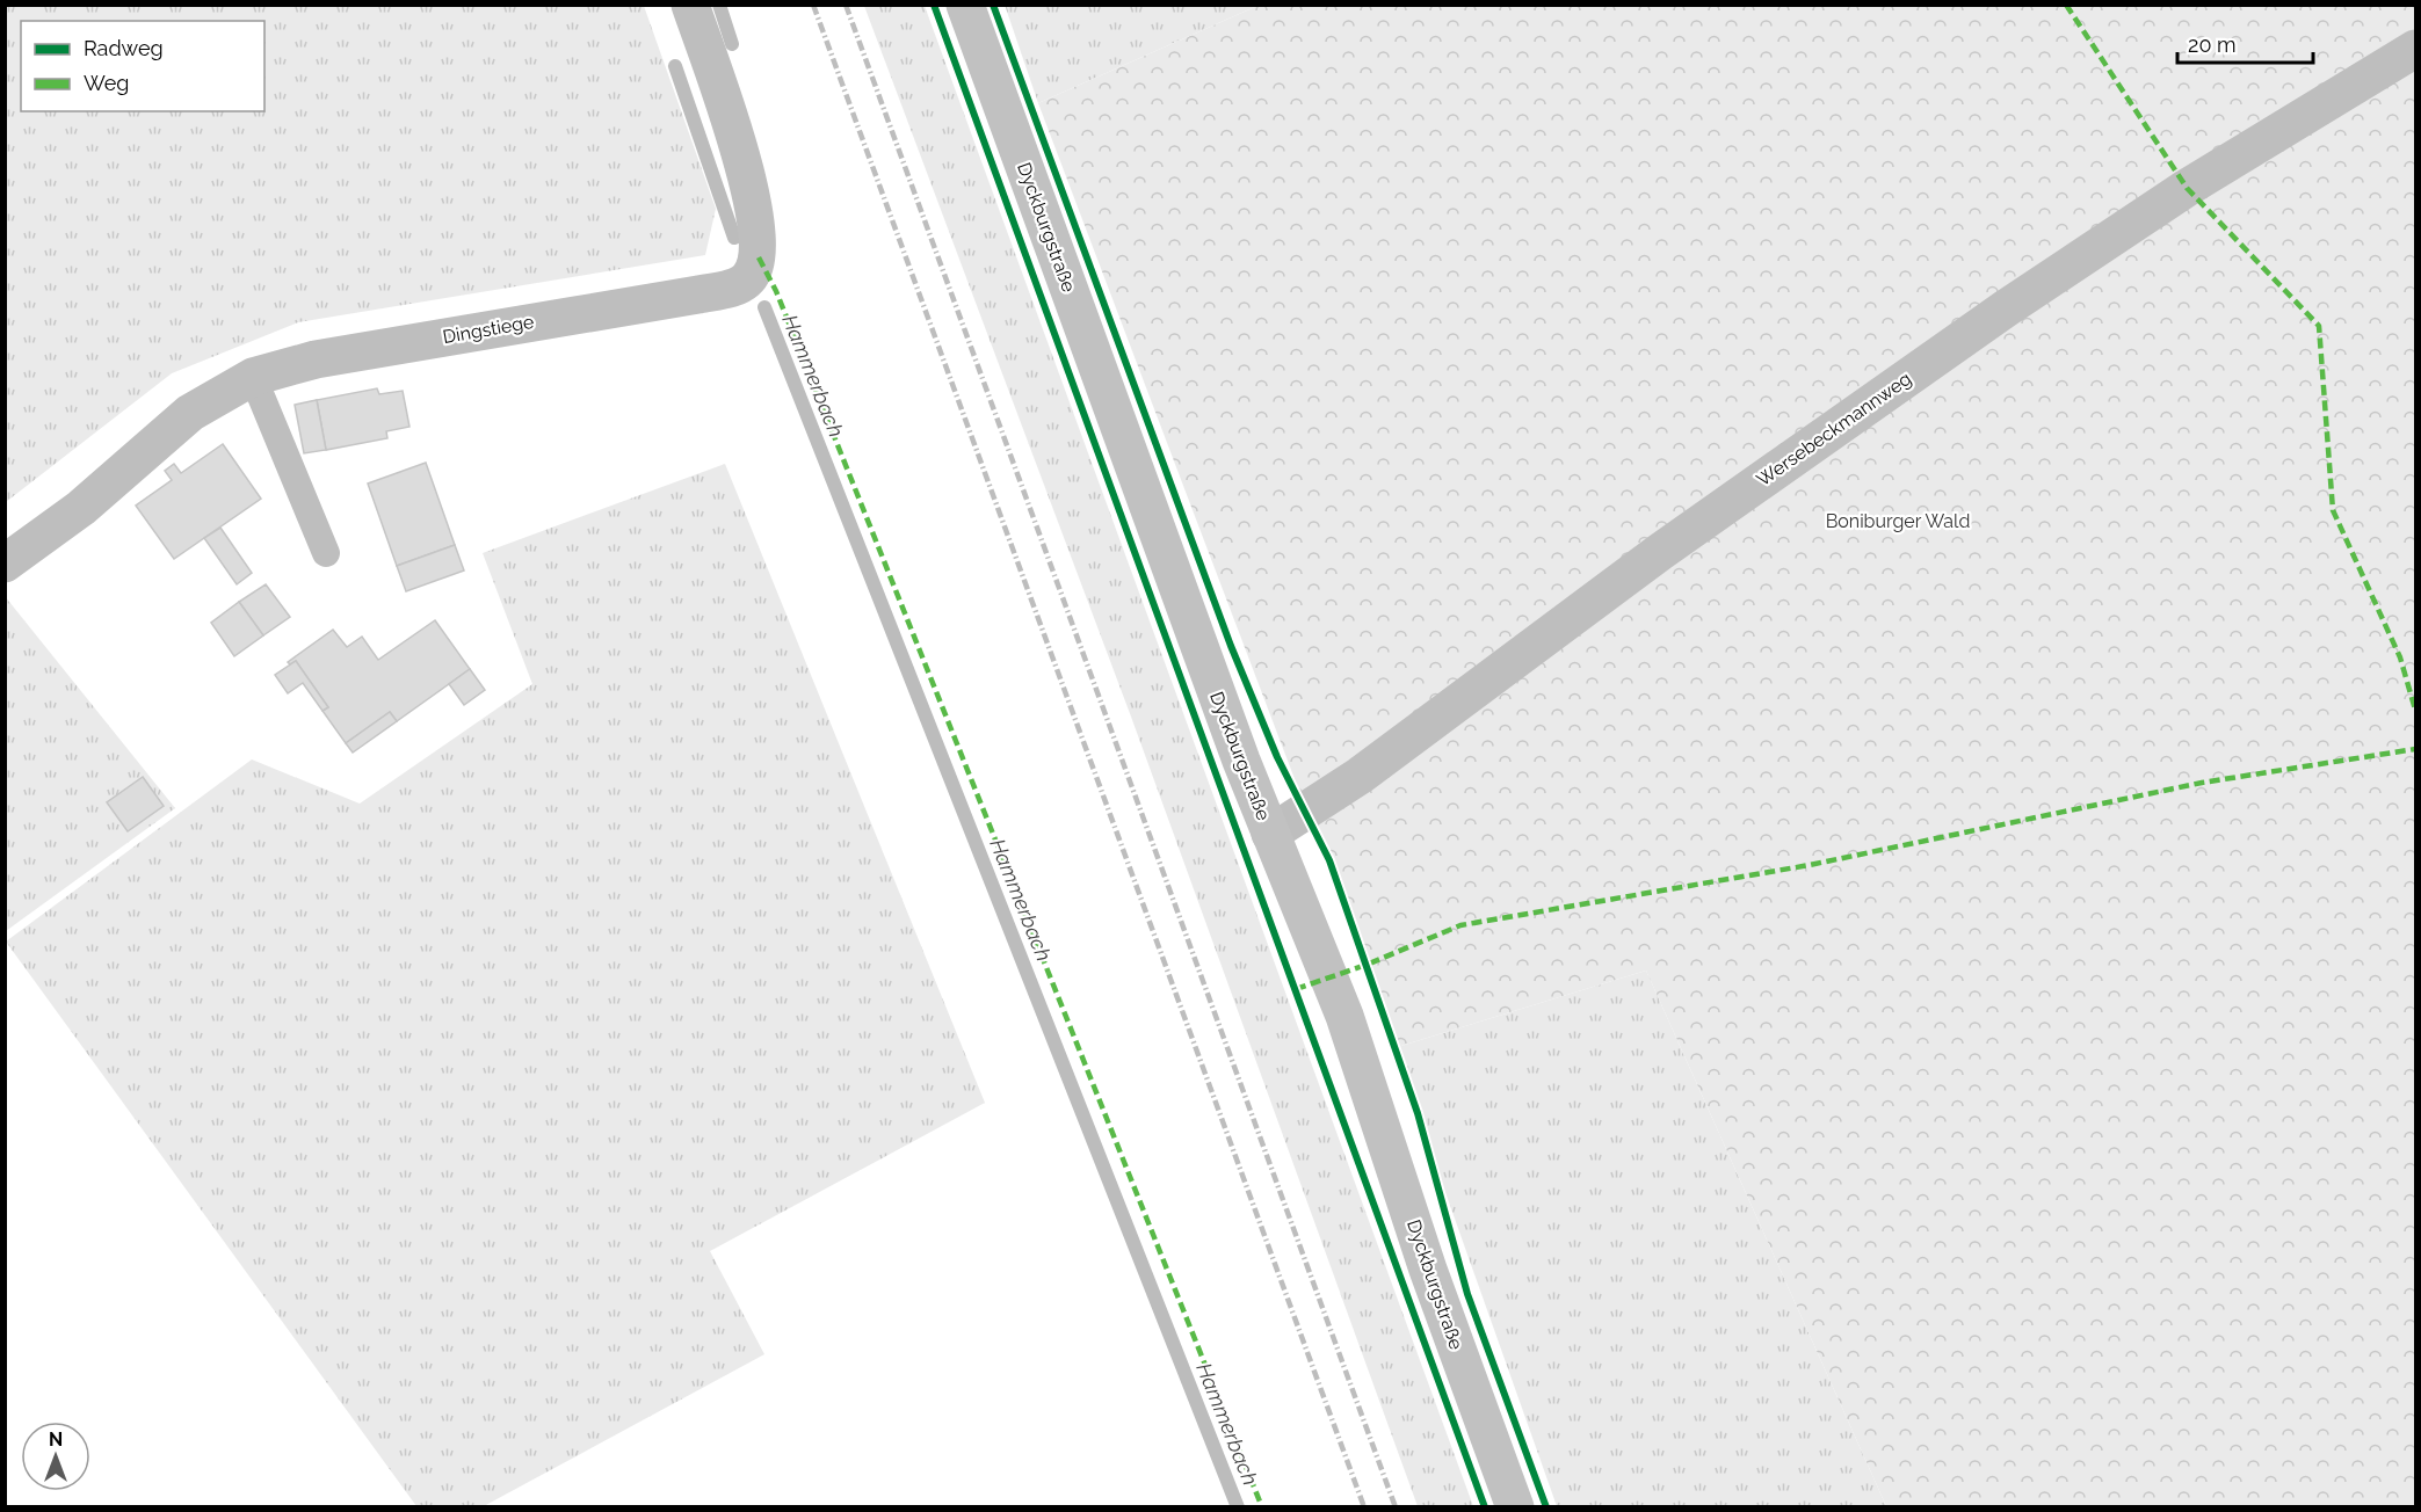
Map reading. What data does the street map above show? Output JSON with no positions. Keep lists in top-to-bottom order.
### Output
{
  "streets": {
    "street": ["Dyckburgstraße", "Dingstiege", "Wersebeckmannweg"]
  },
  "crossings": [
    ["Dyckburgstraße", "Wersebeckmannweg"]
  ],
  "water": ["Hammerbach"],
  "parks": ["Boniburger Wald"],
  "legend": ["Radweg", "Weg"],
  "scale_bar": "20 m",
  "north": "top"
}
